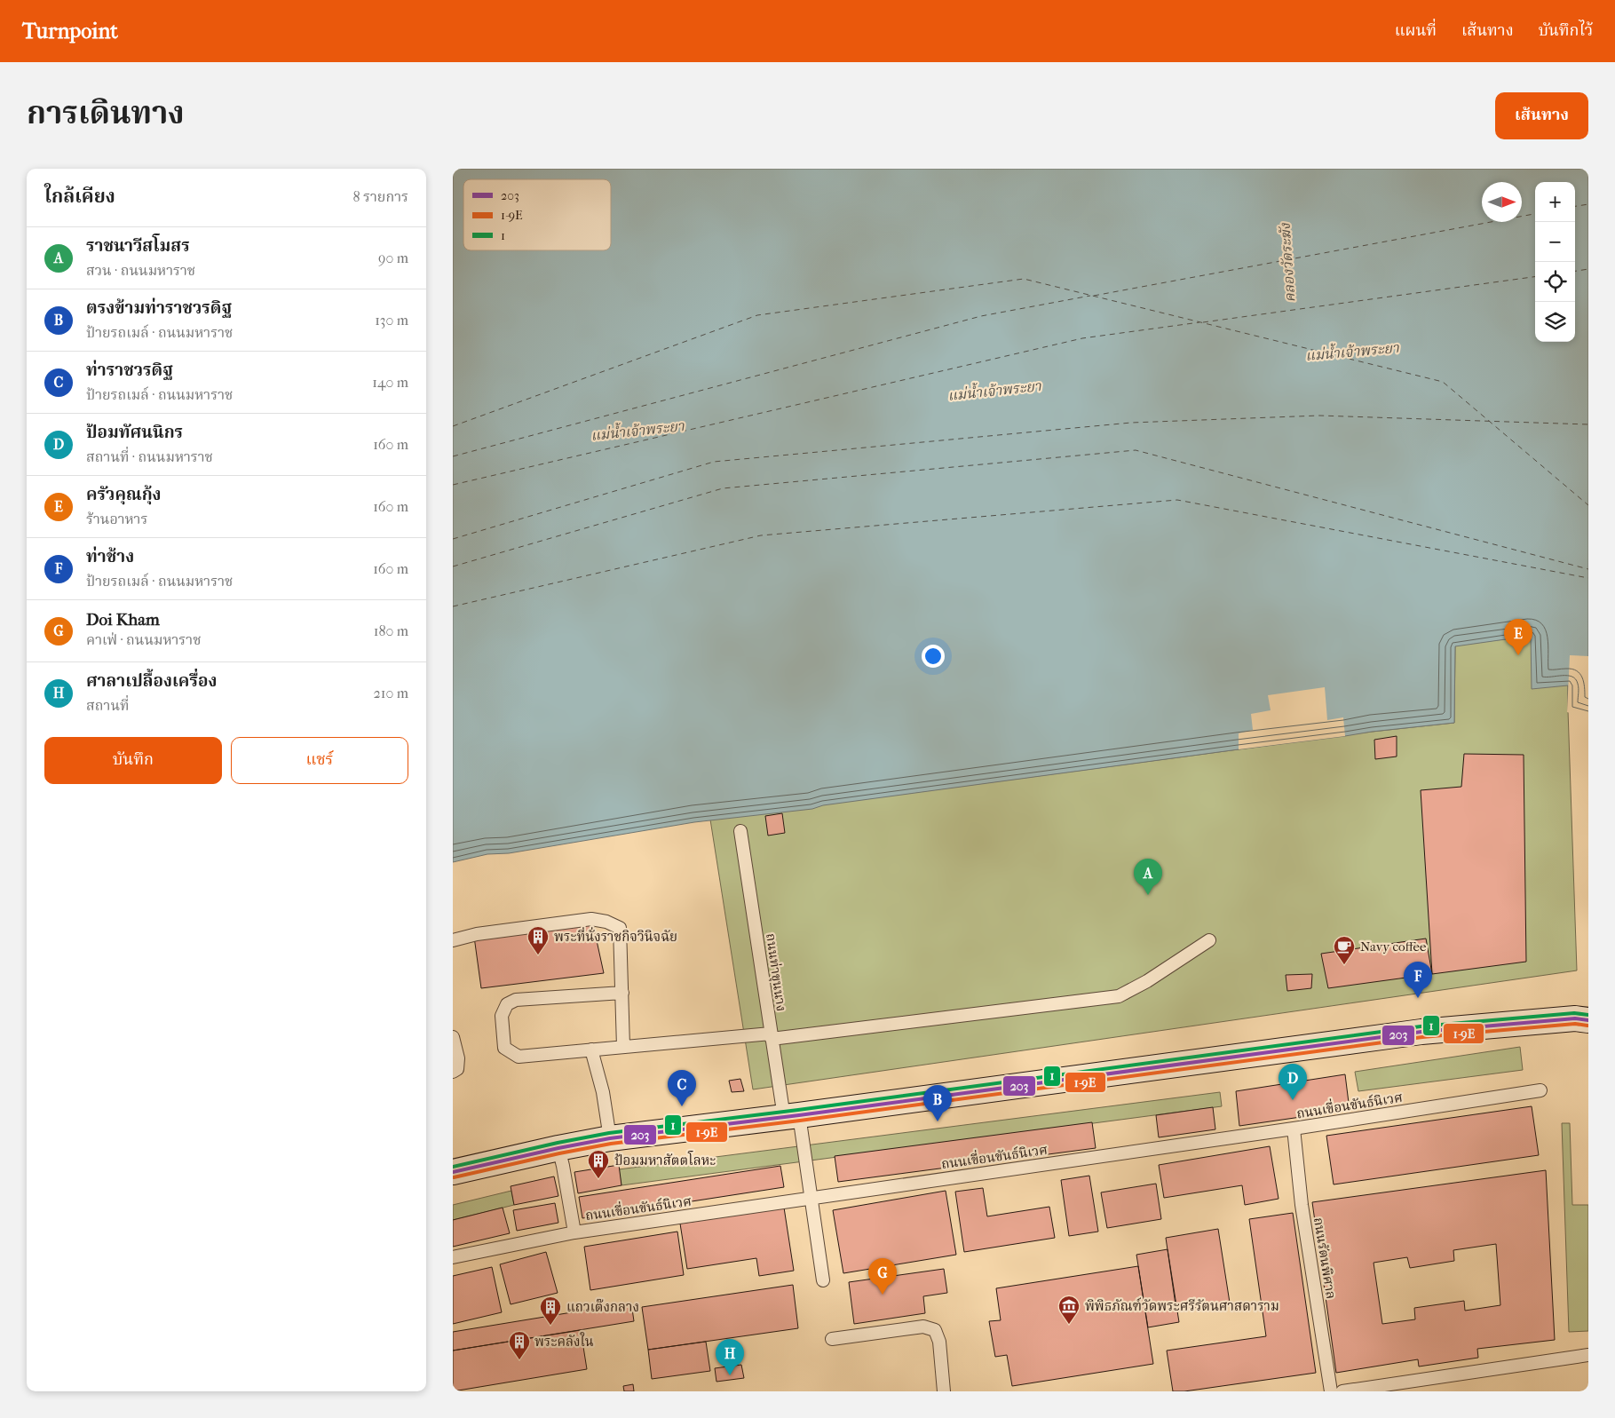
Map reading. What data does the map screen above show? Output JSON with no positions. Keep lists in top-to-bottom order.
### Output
{
  "streets": {
    "lane": ["ถนนท่าขุนนาง", "ถนนเขื่อนขันธ์นิเวศ", "ถนนรัตนพิศาล"]
  },
  "crossings": [
    ["ถนนท่าขุนนาง", "ถนนเขื่อนขันธ์นิเวศ"],
    ["ถนนเขื่อนขันธ์นิเวศ", "ถนนรัตนพิศาล"]
  ],
  "water": ["คลองวัดระฆัง", "แม่น้ำเจ้าพระยา"],
  "places": {
    "building": [
      "พระที่นั่งราชกิจวินิจฉัย",
      "ป้อมมหาสัตตโลหะ",
      "แถวเต๊งกลาง",
      "พระคลังใน"
    ],
    "cafe": ["Navy coffee"],
    "museum": ["พิพิธภัณฑ์วัดพระศรีรัตนศาสดาราม"]
  },
  "lines": ["transit line 1", "transit line 203", "transit line 1-9E"],
  "legend": ["203", "1-9E", "1"],
  "north": "right",
  "page": {
    "header": "Turnpoint",
    "nav": ["แผนที่", "เส้นทาง", "บันทึกไว้"],
    "title": "การเดินทาง",
    "buttons": [
      "เส้นทาง",
      ["บันทึก", "แชร์"]
    ],
    "heading": ["ใกล้เคียง", "8 รายการ"],
    "map_buttons": ["+", "−"],
    "list": [
      {
        "mark": "A",
        "name": "ราชนาวีสโมสร",
        "note": "สวน · ถนนมหาราช",
        "value": "90 m"
      },
      {
        "mark": "B",
        "name": "ตรงข้ามท่าราชวรดิฐ",
        "note": "ป้ายรถเมล์ · ถนนมหาราช",
        "value": "130 m"
      },
      {
        "mark": "C",
        "name": "ท่าราชวรดิฐ",
        "note": "ป้ายรถเมล์ · ถนนมหาราช",
        "value": "140 m"
      },
      {
        "mark": "D",
        "name": "ป้อมทัศนนิกร",
        "note": "สถานที่ · ถนนมหาราช",
        "value": "160 m"
      },
      {
        "mark": "E",
        "name": "ครัวคุณกุ้ง",
        "note": "ร้านอาหาร",
        "value": "160 m"
      },
      {
        "mark": "F",
        "name": "ท่าช้าง",
        "note": "ป้ายรถเมล์ · ถนนมหาราช",
        "value": "160 m"
      },
      {
        "mark": "G",
        "name": "Doi Kham",
        "note": "คาเฟ่ · ถนนมหาราช",
        "value": "180 m"
      },
      {
        "mark": "H",
        "name": "ศาลาเปลื้องเครื่อง",
        "note": "สถานที่",
        "value": "210 m"
      }
    ],
    "pins": [
      "E",
      "A",
      "F",
      "D",
      "C",
      "B",
      "G",
      "H"
    ]
  }
}
